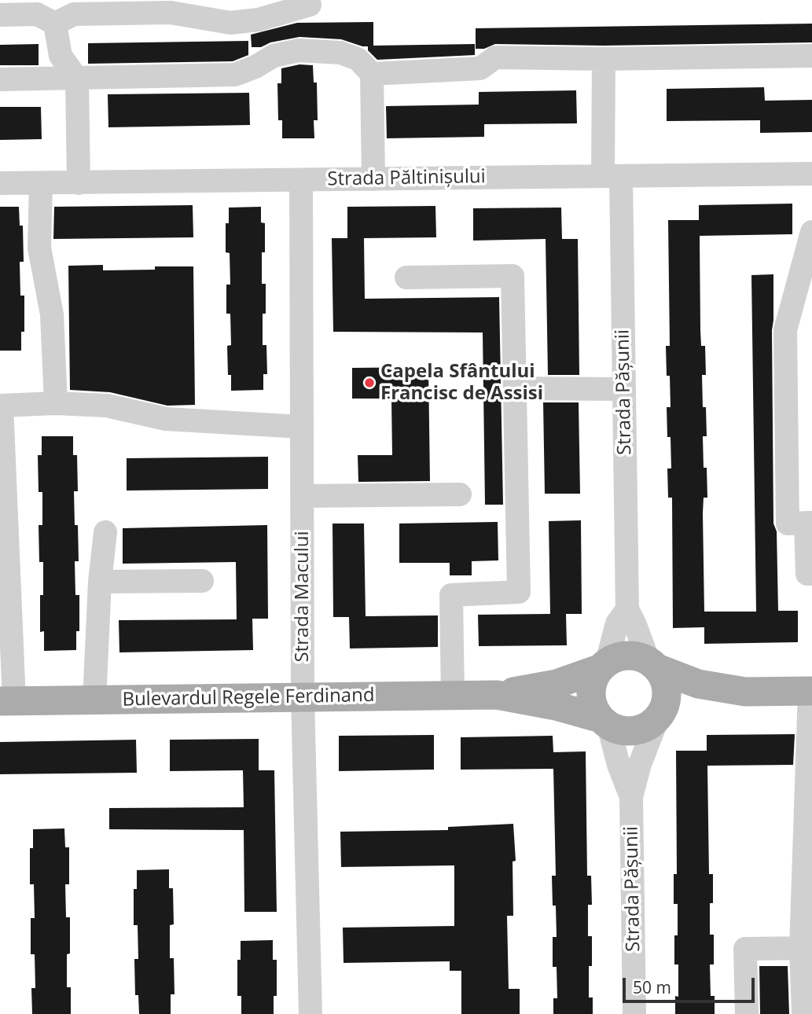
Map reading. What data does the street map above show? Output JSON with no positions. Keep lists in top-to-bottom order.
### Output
{
  "streets": {
    "main road": ["Bulevardul Regele Ferdinand"],
    "street": ["Strada Păltinișului", "Strada Pășunii", "Strada Macului"]
  },
  "crossings": [
    ["Strada Păltinișului", "Strada Pășunii"],
    ["Strada Păltinișului", "Strada Macului"],
    ["Strada Pășunii", "Bulevardul Regele Ferdinand"],
    ["Strada Macului", "Bulevardul Regele Ferdinand"]
  ],
  "places": ["Capela Sfântului Francisc de Assisi"],
  "scale_bar": "50 m"
}
